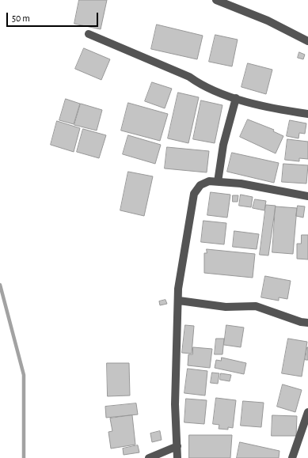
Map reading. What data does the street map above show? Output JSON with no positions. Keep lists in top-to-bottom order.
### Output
{
  "scale_bar": "50 m"
}
